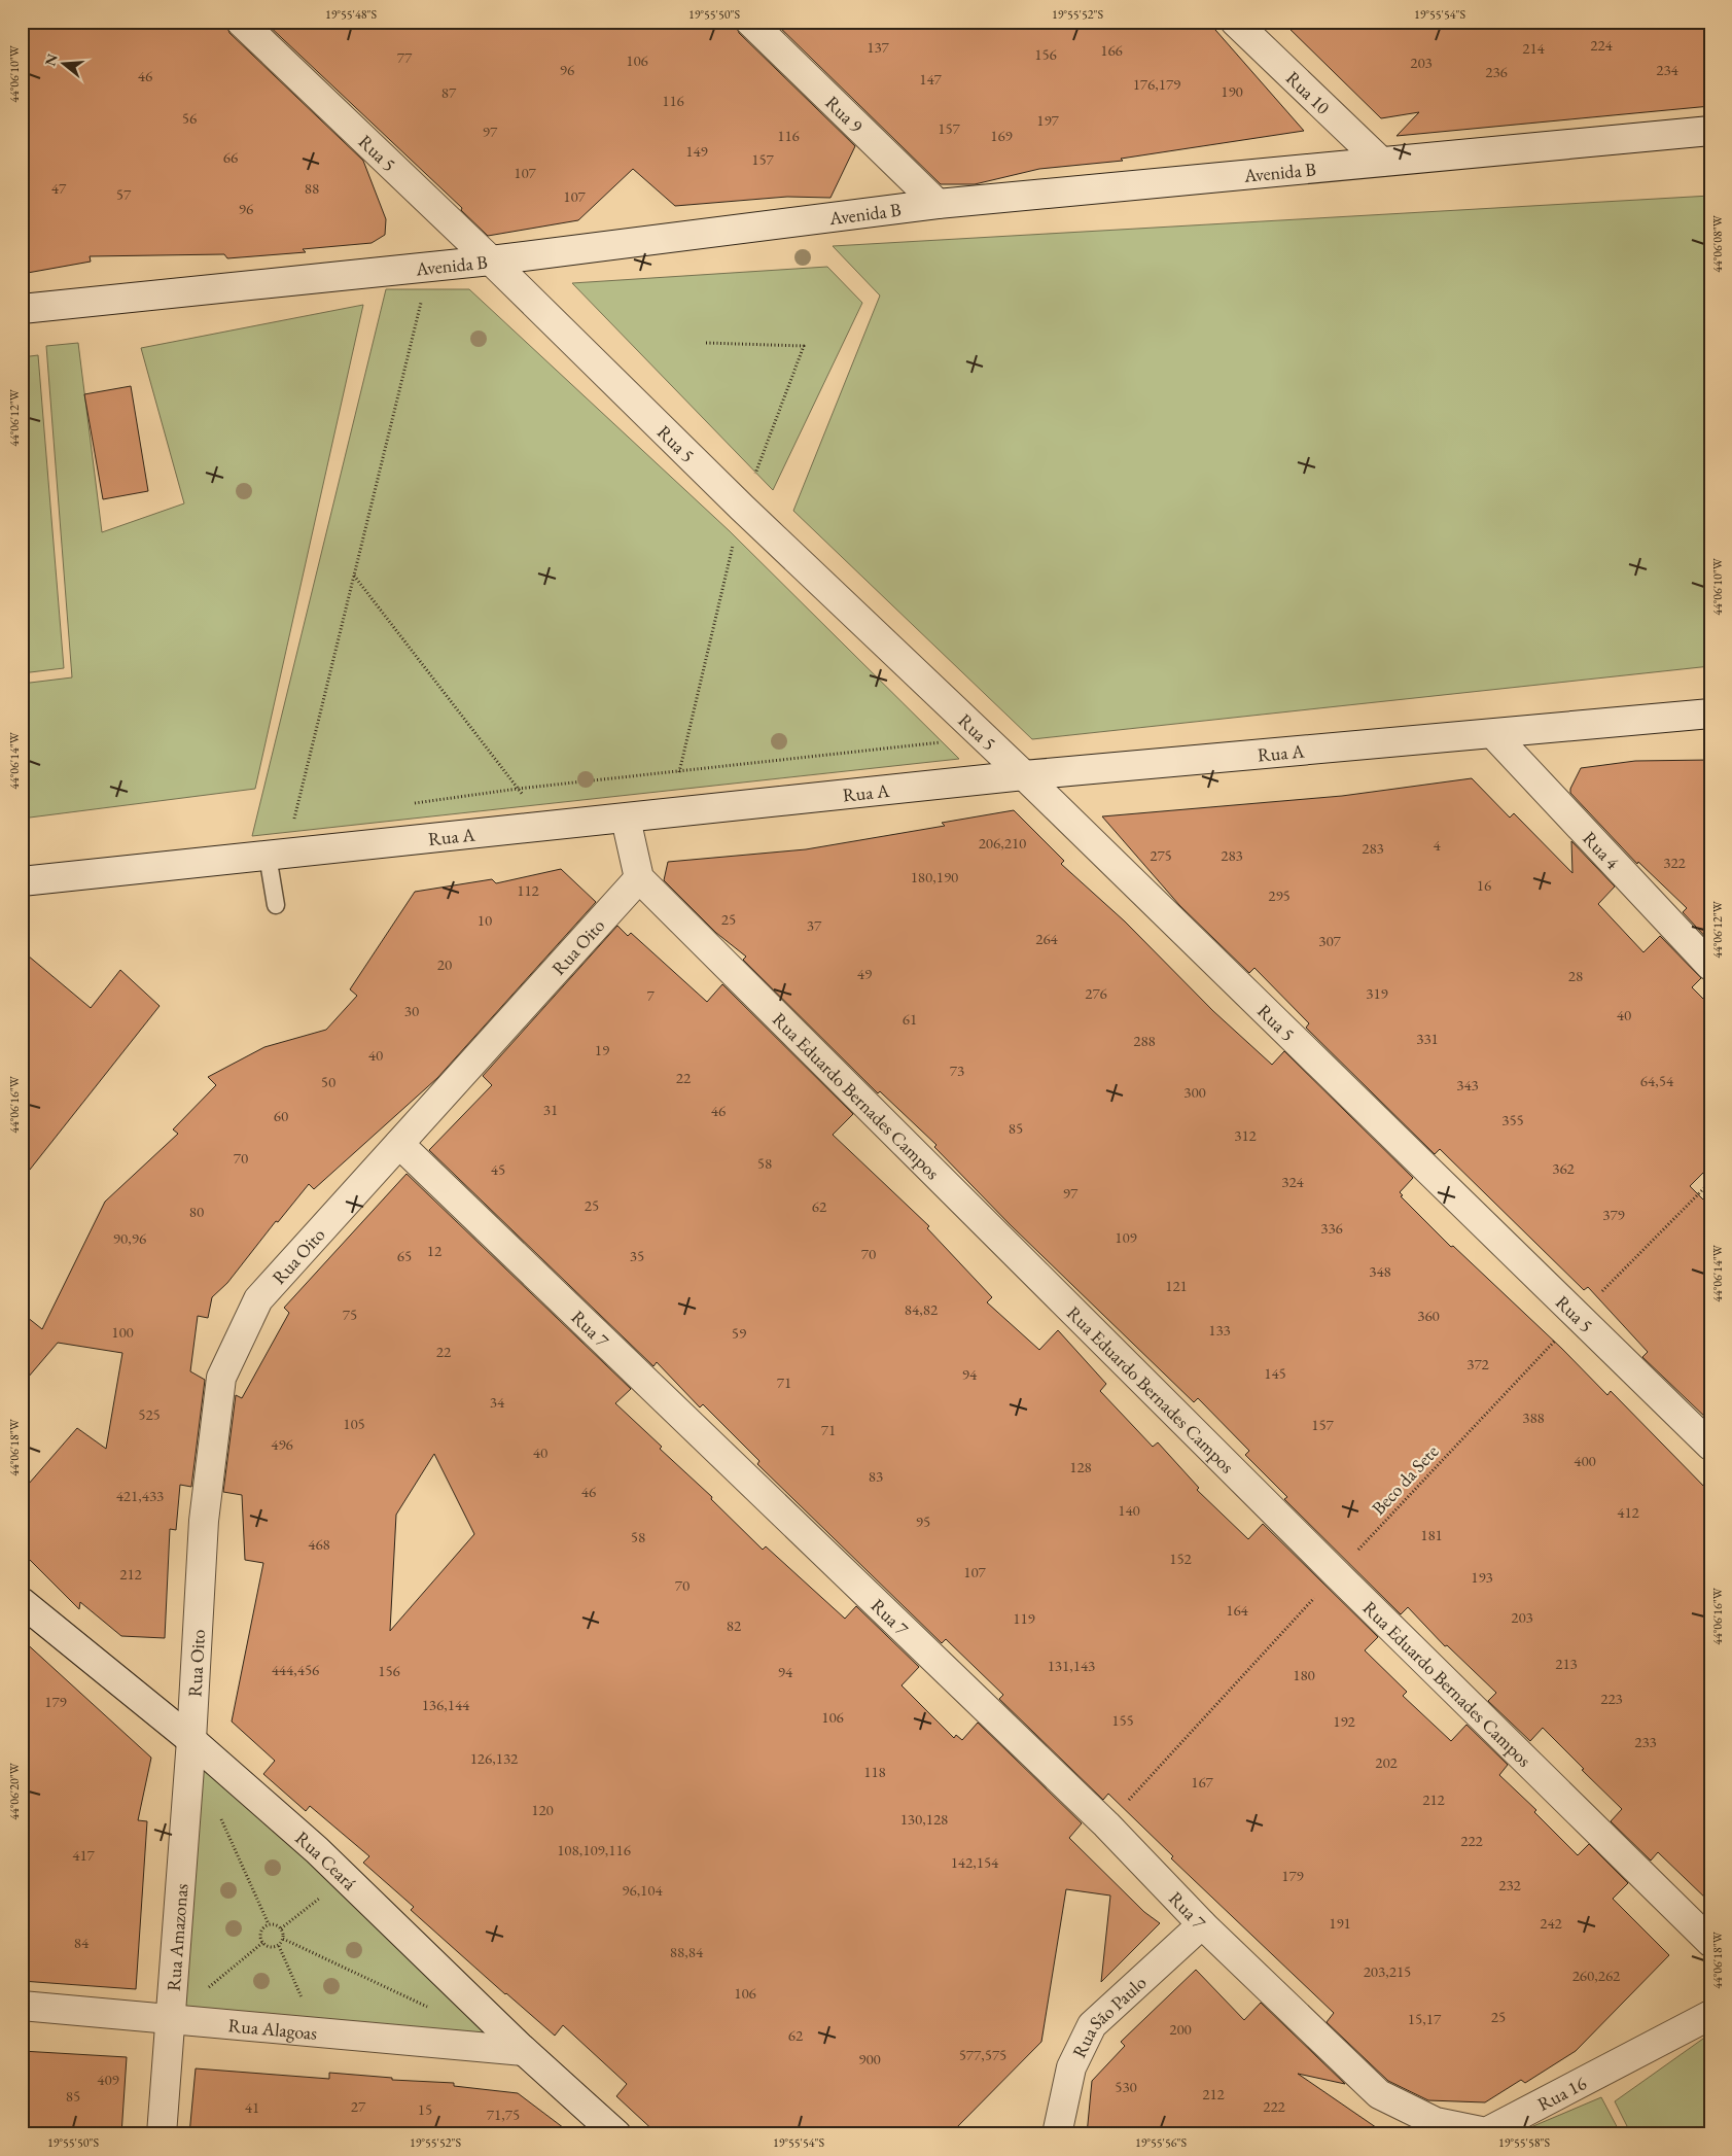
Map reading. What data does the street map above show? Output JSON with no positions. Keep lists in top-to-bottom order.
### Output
{
  "streets": {
    "street": [
      "Rua 10",
      "Rua 9",
      "Rua 5",
      "Avenida B",
      "Rua A",
      "Rua 4",
      "Rua Oito",
      "Rua Eduardo Bernades Campos",
      "Rua 7",
      "Rua Ceará",
      "Rua Amazonas",
      "Rua São Paulo",
      "Rua Alagoas",
      "Rua 16"
    ],
    "path": ["Beco da Sete"]
  },
  "crossings": [
    ["Rua 10", "Avenida B"],
    ["Rua 9", "Avenida B"],
    ["Rua 5", "Avenida B"],
    ["Rua 5", "Rua A"],
    ["Rua 5", "Beco da Sete"],
    ["Rua A", "Rua 4"],
    ["Rua Oito", "Rua Eduardo Bernades Campos"],
    ["Rua Oito", "Rua 7"],
    ["Rua Oito", "Rua Ceará"],
    ["Rua Oito", "Rua Amazonas"],
    ["Rua Eduardo Bernades Campos", "Beco da Sete"],
    ["Rua 7", "Beco da Sete"],
    ["Rua 7", "Rua São Paulo"],
    ["Rua 7", "Rua 16"],
    ["Rua Ceará", "Rua Amazonas"],
    ["Rua Ceará", "Rua Alagoas"],
    ["Rua Amazonas", "Rua Alagoas"]
  ],
  "house_numbers": [
    "224",
    "137",
    "214",
    "166",
    "156",
    "77",
    "106",
    "203",
    "96",
    "234",
    "236",
    "46",
    "147",
    "176,179",
    "190",
    "87",
    "116",
    "56",
    "197",
    "157",
    "97",
    "116",
    "169",
    "149",
    "66",
    "157",
    "107",
    "47",
    "88",
    "57",
    "107",
    "96",
    "206,210",
    "4",
    "283",
    "275",
    "283",
    "322",
    "180,190",
    "16",
    "112",
    "295",
    "25",
    "10",
    "37",
    "264",
    "307",
    "20",
    "49",
    "28",
    "276",
    "319",
    "7",
    "30",
    "40",
    "61",
    "331",
    "288",
    "19",
    "40",
    "73",
    "22",
    "64,54",
    "50",
    "343",
    "300",
    "31",
    "46",
    "60",
    "355",
    "85",
    "312",
    "70",
    "58",
    "362",
    "45",
    "324",
    "97",
    "25",
    "62",
    "80",
    "379",
    "336",
    "109",
    "90,96",
    "12",
    "70",
    "65",
    "35",
    "348",
    "121",
    "84,82",
    "75",
    "360",
    "133",
    "100",
    "59",
    "22",
    "372",
    "145",
    "94",
    "71",
    "34",
    "525",
    "388",
    "105",
    "157",
    "71",
    "496",
    "40",
    "400",
    "128",
    "83",
    "46",
    "421,433",
    "140",
    "412",
    "95",
    "181",
    "58",
    "468",
    "152",
    "107",
    "212",
    "193",
    "70",
    "164",
    "203",
    "119",
    "82",
    "213",
    "131,143",
    "444,456",
    "156",
    "94",
    "180",
    "223",
    "179",
    "136,144",
    "106",
    "155",
    "192",
    "233",
    "126,132",
    "202",
    "118",
    "167",
    "212",
    "120",
    "130,128",
    "222",
    "108,109,116",
    "417",
    "142,154",
    "179",
    "232",
    "96,104",
    "191",
    "242",
    "84",
    "88,84",
    "203,215",
    "260,262",
    "106",
    "25",
    "15,17",
    "200",
    "62",
    "577,575",
    "900",
    "409",
    "530",
    "212",
    "85",
    "27",
    "222",
    "41",
    "15",
    "71,75"
  ],
  "north": "left",
  "coordinates": [
    "19°55'48\"S",
    "19°55'50\"S",
    "19°55'52\"S",
    "19°55'54\"S",
    "44°06'10\"W",
    "44°06'08\"W",
    "44°06'12\"W",
    "44°06'14\"W",
    "44°06'16\"W",
    "44°06'18\"W",
    "44°06'20\"W",
    "19°55'56\"S",
    "19°55'58\"S"
  ]
}
